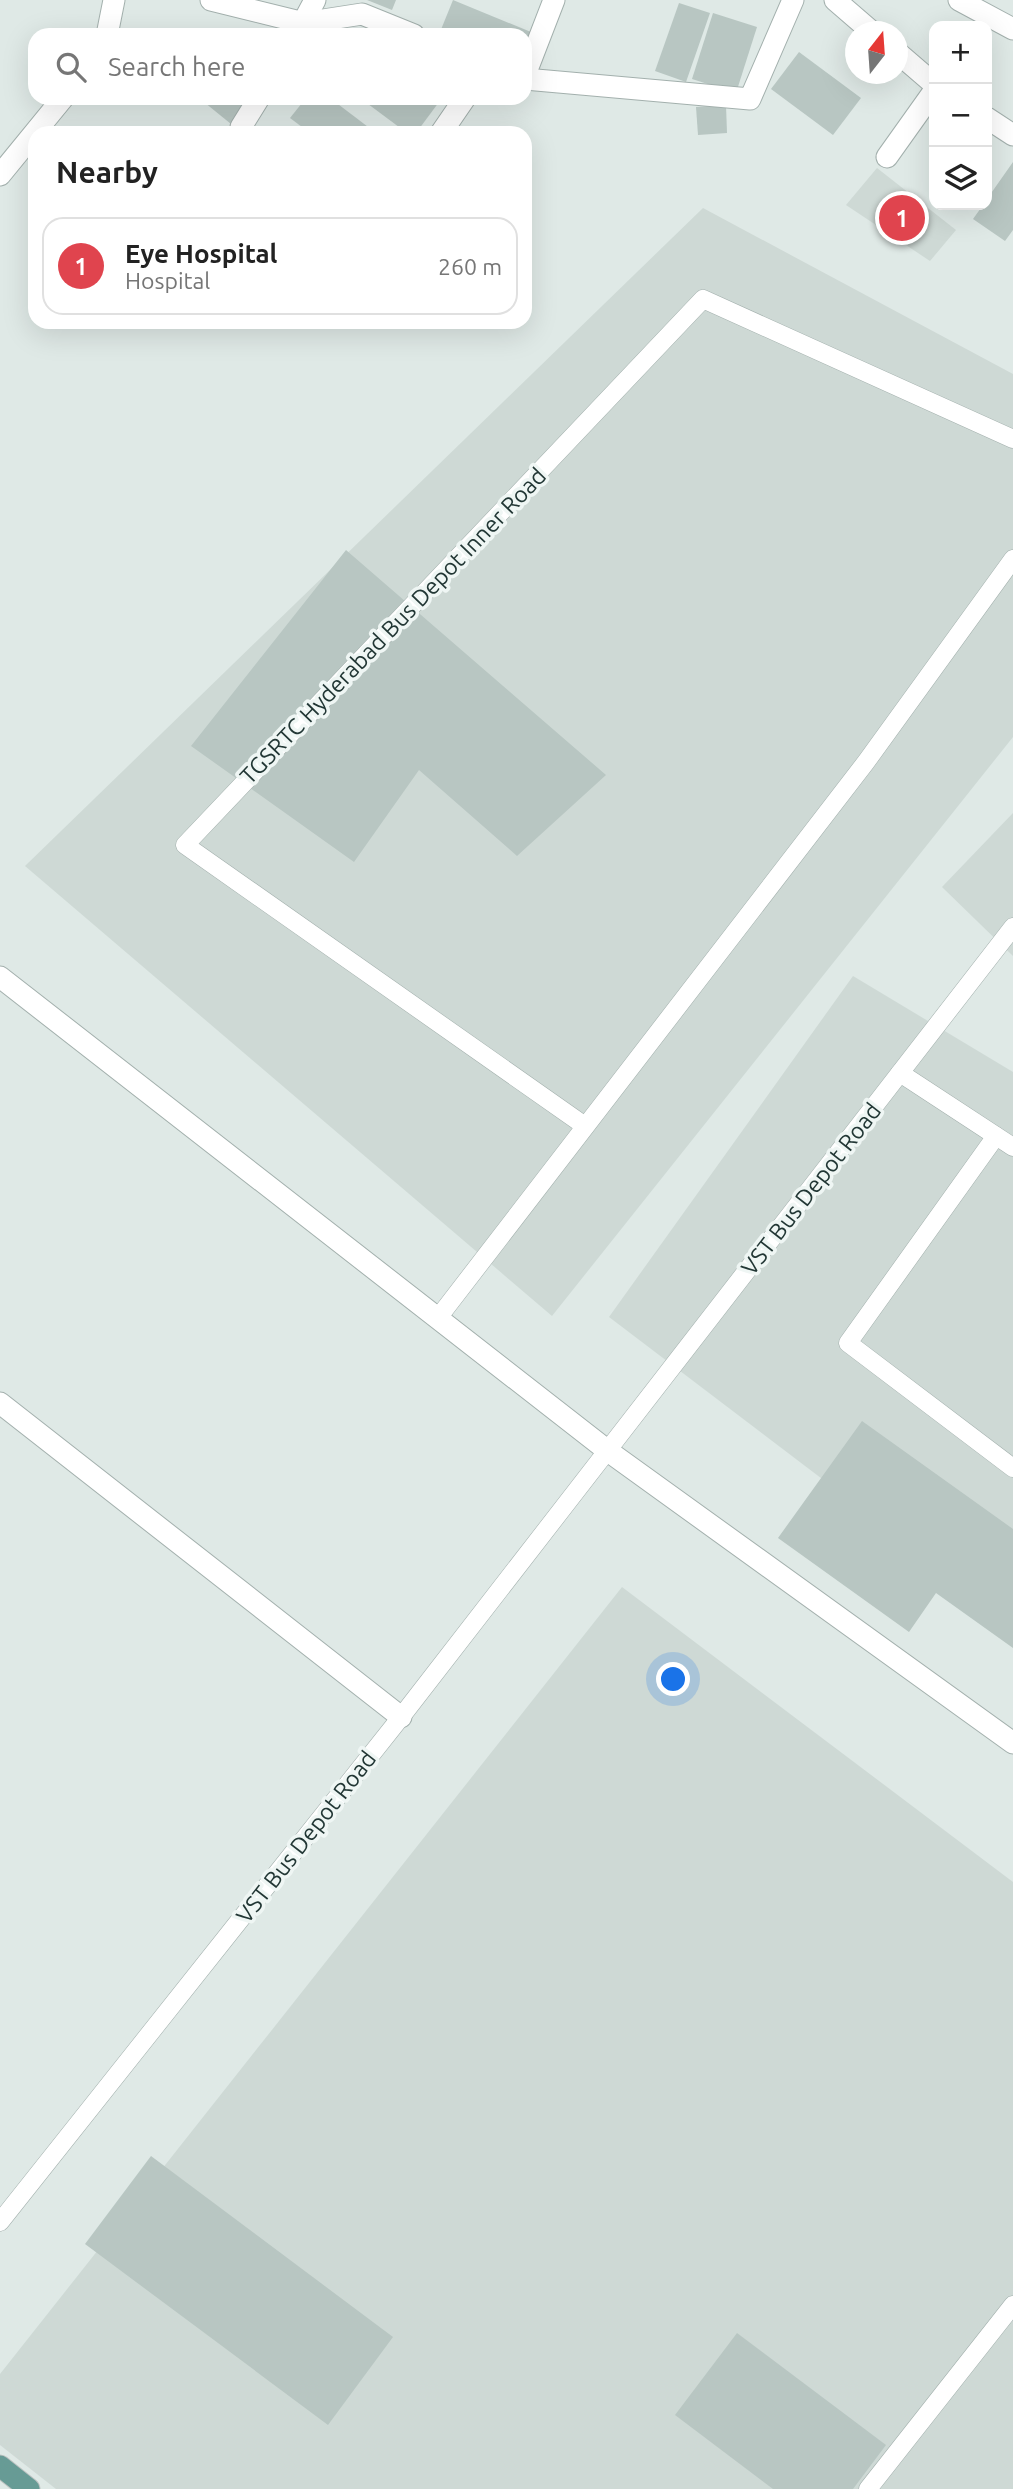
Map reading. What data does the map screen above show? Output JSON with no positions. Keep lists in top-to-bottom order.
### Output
{
  "streets": {
    "lane": ["TGSRTC Hyderabad Bus Depot Inner Road", "VST Bus Depot Road"]
  },
  "north": "top",
  "page": {
    "map_buttons": ["+", "−"],
    "search": "Search here",
    "heading": "Nearby",
    "pins": "1",
    "list": [
      {
        "mark": "1",
        "name": "Eye Hospital",
        "note": "Hospital",
        "value": "260 m"
      }
    ]
  }
}
